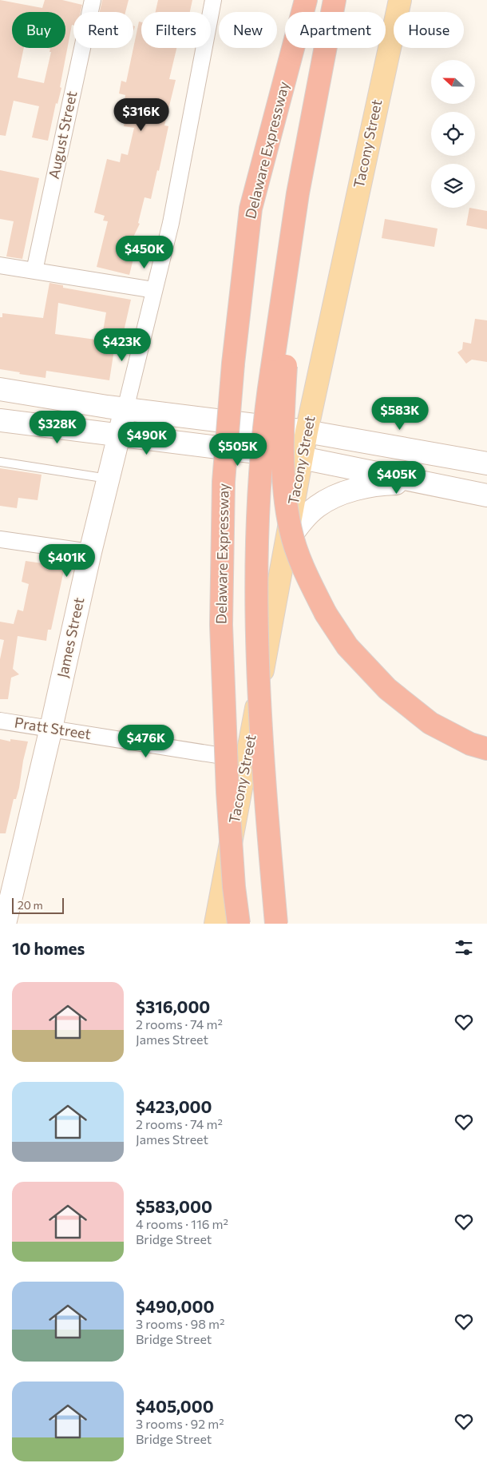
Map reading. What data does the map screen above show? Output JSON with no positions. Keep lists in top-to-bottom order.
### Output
{
  "streets": {
    "highway": ["Delaware Expressway"],
    "main road": ["Tacony Street", "James Street"],
    "street": ["August Street", "Pratt Street"]
  },
  "crossings": [
    ["Tacony Street", "Pratt Street"],
    ["James Street", "Pratt Street"]
  ],
  "scale_bar": "20 m",
  "north": "left",
  "page": {
    "chip": [
      "Buy",
      "Rent",
      "Filters",
      "New",
      "Apartment",
      "House"
    ],
    "price": [
      "$316K",
      "$450K",
      "$423K",
      "$583K",
      "$328K",
      "$490K",
      "$505K",
      "$405K",
      "$401K",
      "$476K"
    ],
    "scale": "20 m",
    "heading": "10 homes",
    "list": [
      {
        "name": "$316,000",
        "note": "2 rooms · 74 m² · James Street"
      },
      {
        "name": "$423,000",
        "note": "2 rooms · 74 m² · James Street"
      },
      {
        "name": "$583,000",
        "note": "4 rooms · 116 m² · Bridge Street"
      },
      {
        "name": "$490,000",
        "note": "3 rooms · 98 m² · Bridge Street"
      },
      {
        "name": "$405,000",
        "note": "3 rooms · 92 m² · Bridge Street"
      }
    ]
  }
}
